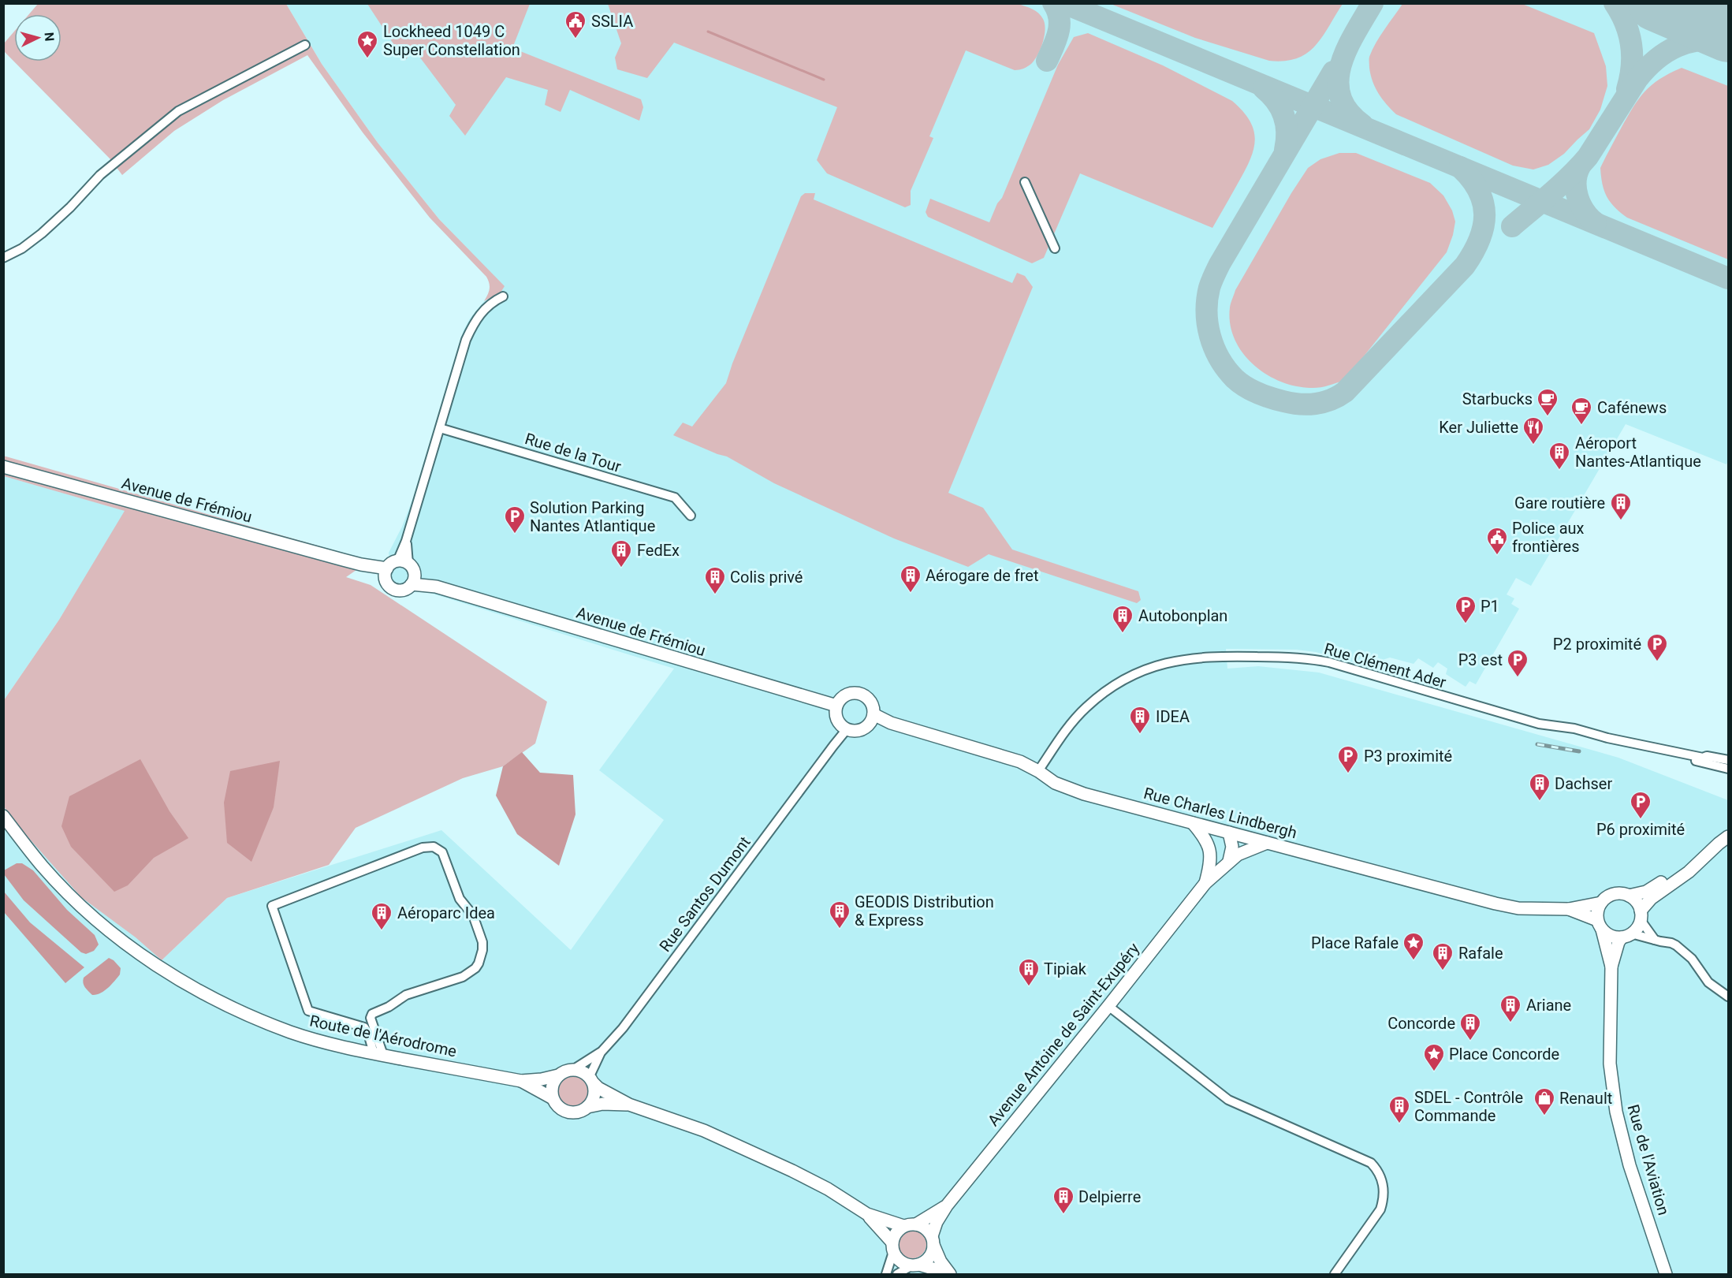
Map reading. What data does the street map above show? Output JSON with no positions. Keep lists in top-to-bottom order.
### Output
{
  "streets": {
    "street": [
      "Rue de la Tour",
      "Avenue de Frémiou",
      "Rue Clément Ader",
      "Rue Charles Lindbergh",
      "Rue Santos Dumont",
      "Avenue Antoine de Saint-Exupéry",
      "Route de l'Aérodrome",
      "Rue de l'Aviation"
    ]
  },
  "crossings": [
    ["Avenue de Frémiou", "Rue Charles Lindbergh"],
    ["Avenue de Frémiou", "Rue Santos Dumont"],
    ["Rue Clément Ader", "Rue Charles Lindbergh"],
    ["Rue Charles Lindbergh", "Rue Santos Dumont"],
    ["Rue Charles Lindbergh", "Avenue Antoine de Saint-Exupéry"],
    ["Rue Charles Lindbergh", "Rue de l'Aviation"],
    ["Rue Santos Dumont", "Route de l'Aérodrome"]
  ],
  "places": {
    "public building": ["SSLIA", "Police aux frontières"],
    "place": ["Lockheed 1049 C Super Constellation", "Place Rafale", "Place Concorde"],
    "cafe": ["Starbucks", "Cafénews"],
    "restaurant": ["Ker Juliette"],
    "building": [
      "Aéroport Nantes-Atlantique",
      "Gare routière",
      "FedEx",
      "Aérogare de fret",
      "Colis privé",
      "Autobonplan",
      "IDEA",
      "Dachser",
      "GEODIS Distribution & Express",
      "Aéroparc Idea",
      "Rafale",
      "Tipiak",
      "Ariane",
      "Concorde",
      "SDEL - Contrôle Commande",
      "Delpierre"
    ],
    "parking": [
      "Solution Parking Nantes Atlantique",
      "P1",
      "P2 proximité",
      "P3 est",
      "P3 proximité",
      "P6 proximité"
    ],
    "shop": ["Renault"]
  },
  "north": "right"
}
